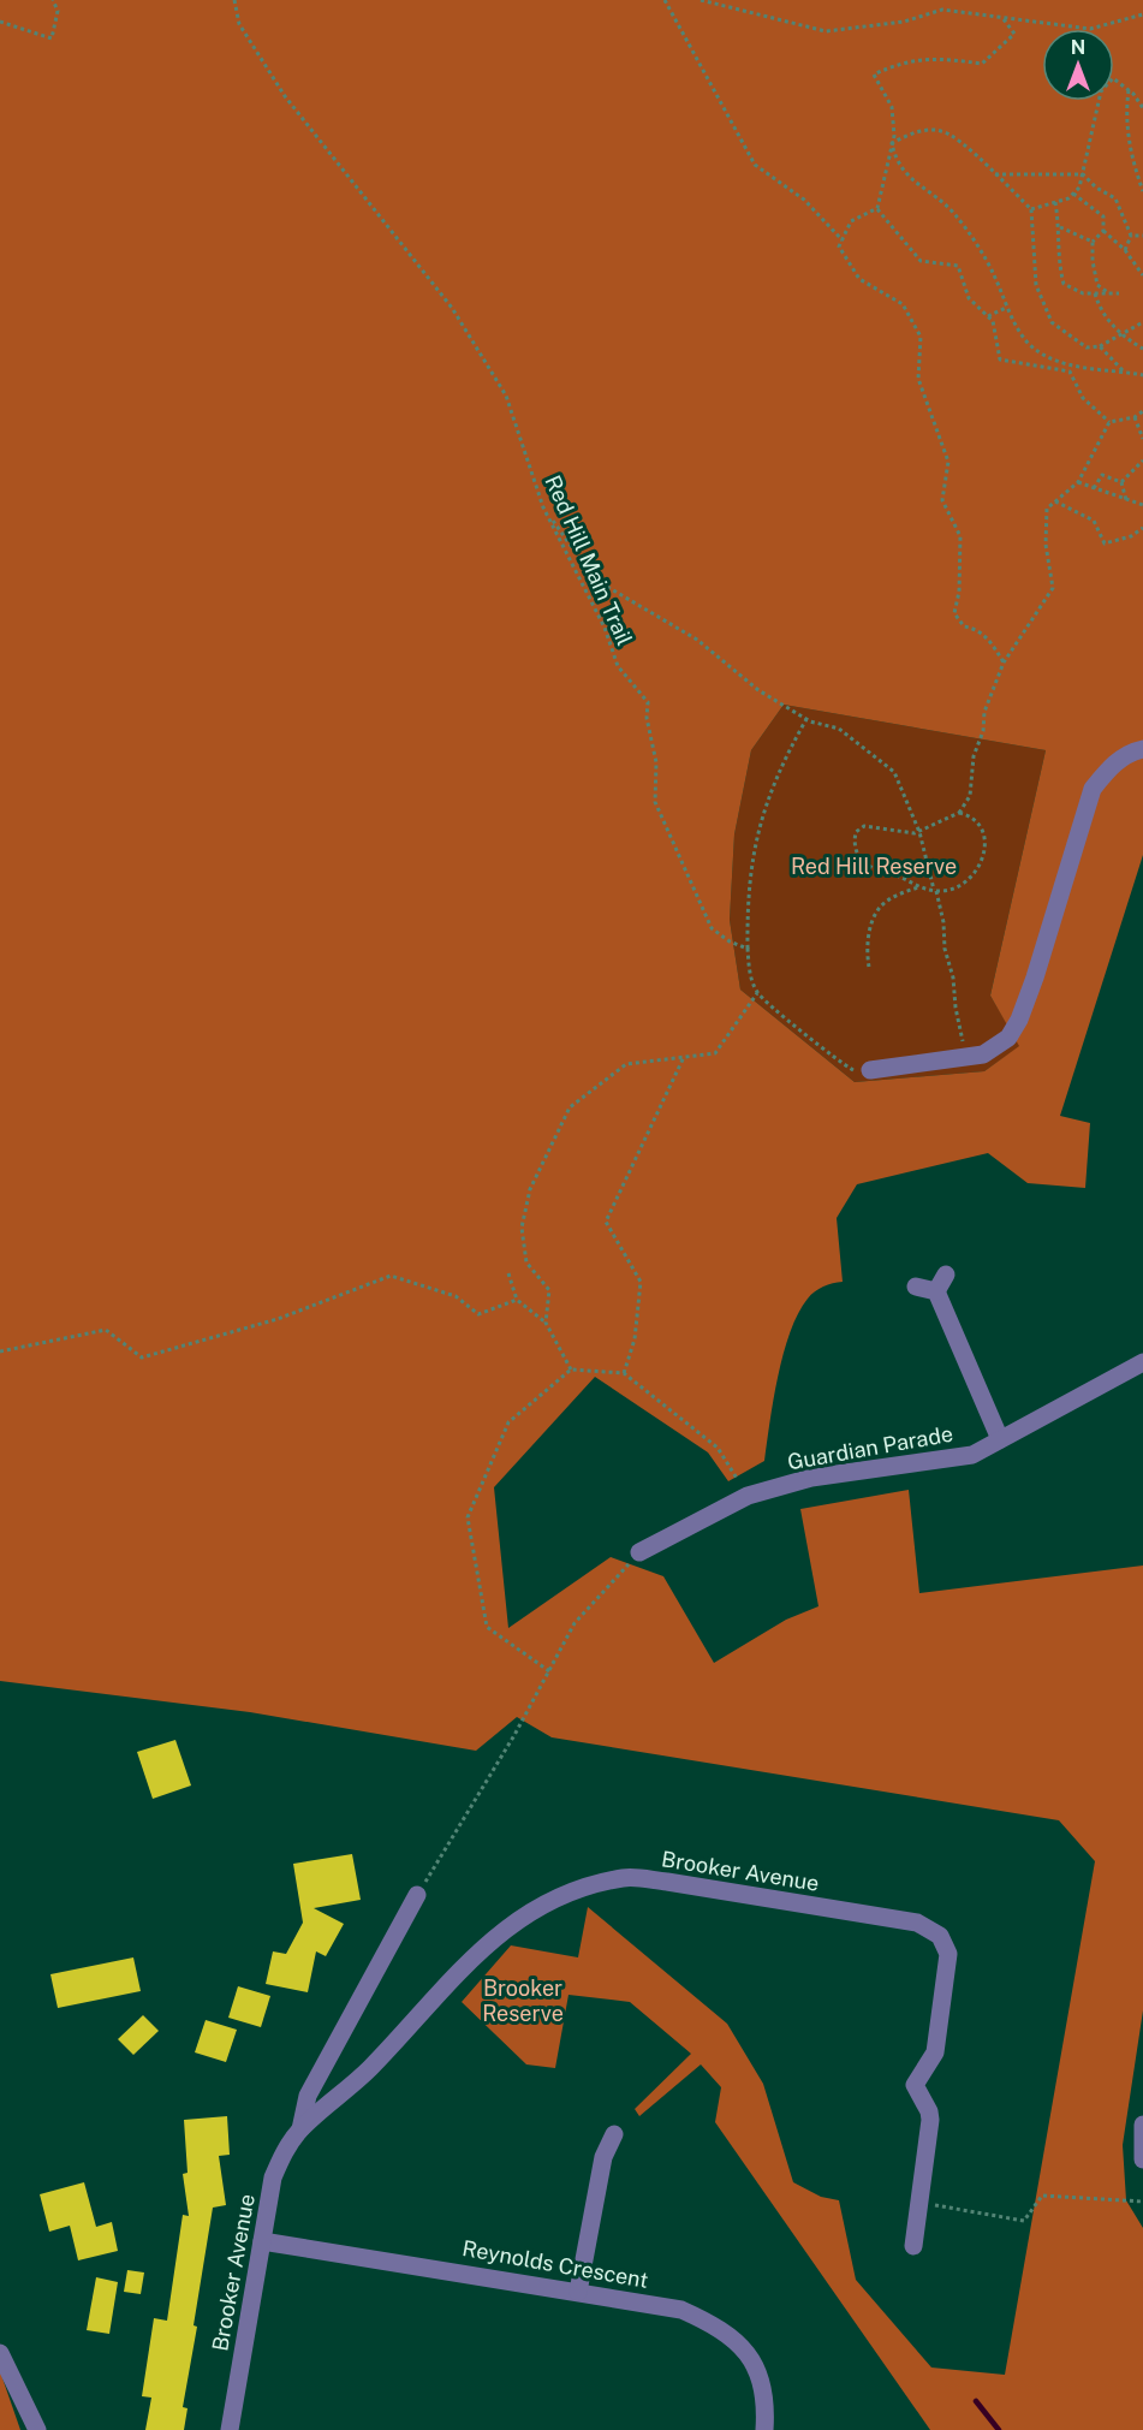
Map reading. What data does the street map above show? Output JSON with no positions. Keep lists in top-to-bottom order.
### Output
{
  "streets": {
    "street": ["Guardian Parade", "Brooker Avenue", "Reynolds Crescent"],
    "path": ["Red Hill Main Trail"]
  },
  "crossings": [
    ["Brooker Avenue", "Reynolds Crescent"]
  ],
  "parks": ["Red Hill Reserve", "Brooker Reserve"],
  "north": "top"
}
